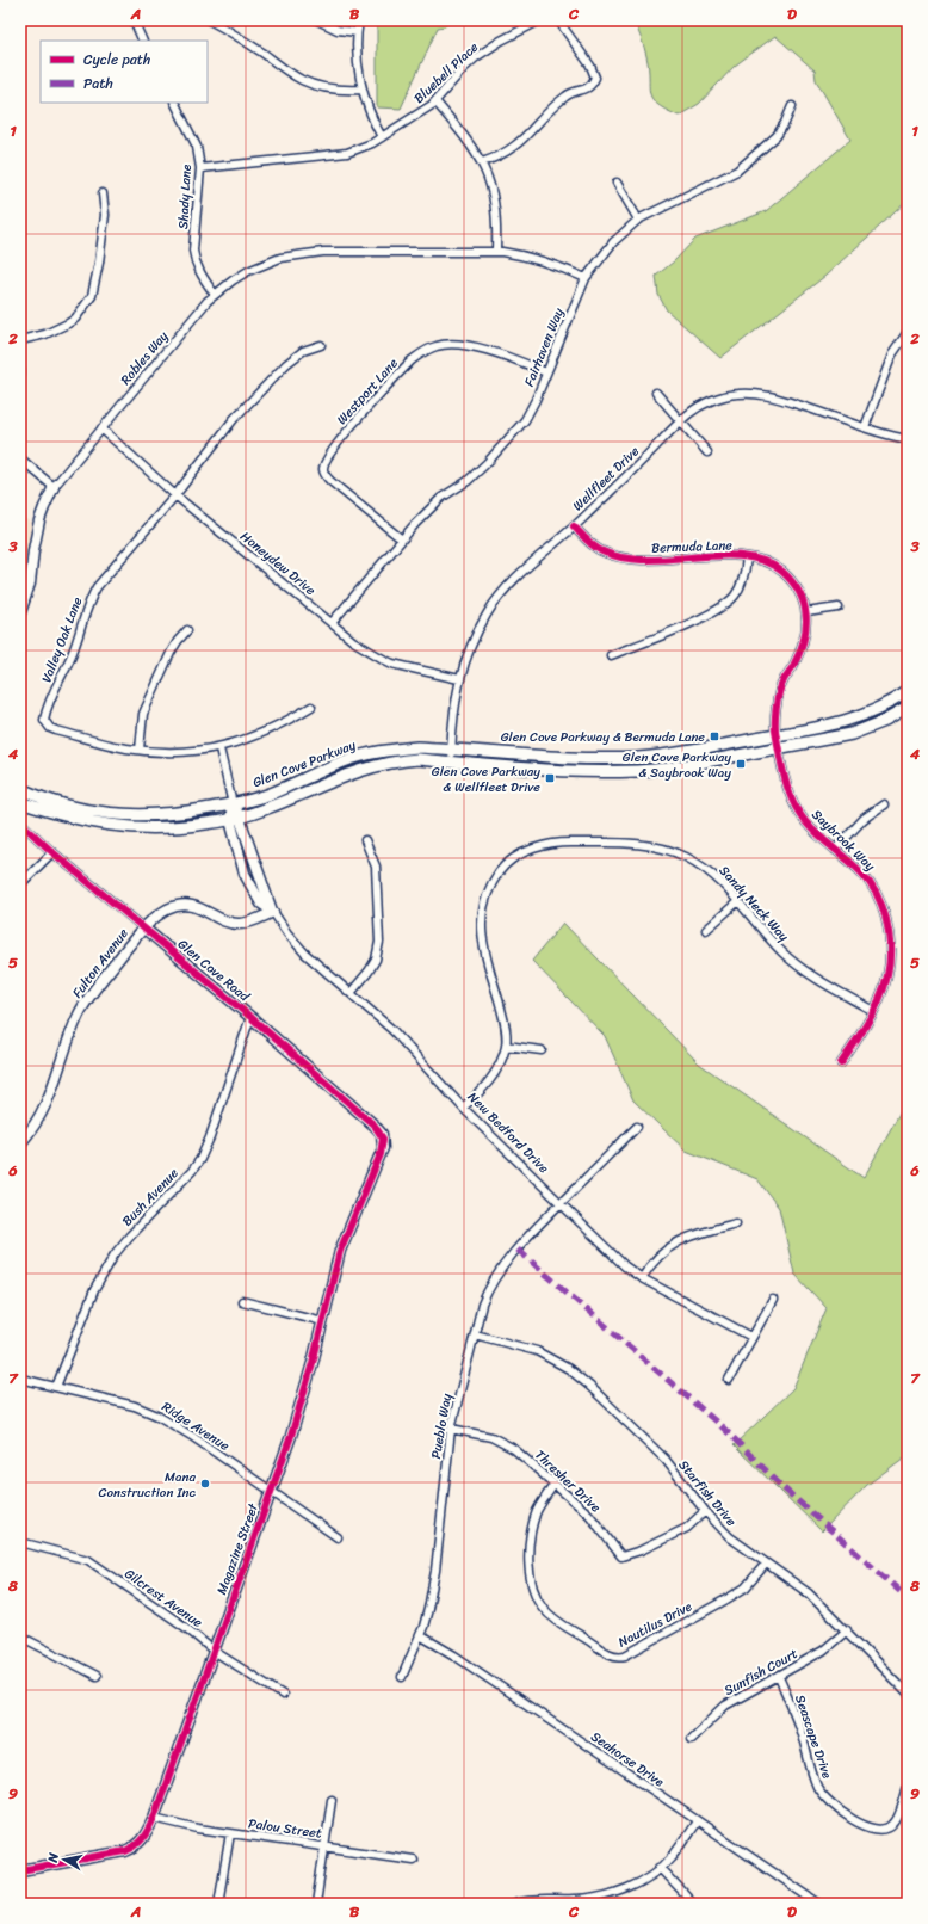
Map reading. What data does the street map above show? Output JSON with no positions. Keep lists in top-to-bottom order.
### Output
{
  "streets": {
    "main road": ["Glen Cove Parkway"],
    "street": [
      "Bluebell Place",
      "Shady Lane",
      "Fairhaven Way",
      "Robles Way",
      "Westport Lane",
      "Wellfleet Drive",
      "Bermuda Lane",
      "Honeydew Drive",
      "Valley Oak Lane",
      "Saybrook Way",
      "Sandy Neck Way",
      "Fulton Avenue",
      "Glen Cove Road",
      "New Bedford Drive",
      "Bush Avenue",
      "Ridge Avenue",
      "Pueblo Way",
      "Thresher Drive",
      "Starfish Drive",
      "Magazine Street",
      "Gilcrest Avenue",
      "Nautilus Drive",
      "Sunfish Court",
      "Seascape Drive",
      "Seahorse Drive",
      "Palou Street"
    ]
  },
  "crossings": [
    ["Bluebell Place", "Shady Lane"],
    ["Shady Lane", "Robles Way"],
    ["Fairhaven Way", "Robles Way"],
    ["Fairhaven Way", "Westport Lane"],
    ["Fairhaven Way", "Honeydew Drive"],
    ["Robles Way", "Honeydew Drive"],
    ["Wellfleet Drive", "Bermuda Lane"],
    ["Wellfleet Drive", "Honeydew Drive"],
    ["Wellfleet Drive", "Glen Cove Parkway"],
    ["Bermuda Lane", "Glen Cove Parkway"],
    ["Bermuda Lane", "Saybrook Way"],
    ["Honeydew Drive", "Valley Oak Lane"],
    ["Valley Oak Lane", "New Bedford Drive"],
    ["Glen Cove Parkway", "Saybrook Way"],
    ["Glen Cove Parkway", "New Bedford Drive"],
    ["Saybrook Way", "Sandy Neck Way"],
    ["Sandy Neck Way", "New Bedford Drive"],
    ["Fulton Avenue", "Glen Cove Road"],
    ["Fulton Avenue", "New Bedford Drive"],
    ["Glen Cove Road", "Bush Avenue"],
    ["Glen Cove Road", "Magazine Street"],
    ["New Bedford Drive", "Pueblo Way"],
    ["Bush Avenue", "Ridge Avenue"],
    ["Ridge Avenue", "Magazine Street"],
    ["Pueblo Way", "Thresher Drive"],
    ["Pueblo Way", "Starfish Drive"],
    ["Pueblo Way", "Seahorse Drive"],
    ["Thresher Drive", "Starfish Drive"],
    ["Thresher Drive", "Nautilus Drive"],
    ["Starfish Drive", "Nautilus Drive"],
    ["Starfish Drive", "Sunfish Court"],
    ["Magazine Street", "Gilcrest Avenue"],
    ["Magazine Street", "Palou Street"],
    ["Sunfish Court", "Seascape Drive"]
  ],
  "places": {
    "transit": ["Glen Cove Parkway & Bermuda Lane", "Glen Cove Parkway & Saybrook Way", "Glen Cove Parkway & Wellfleet Drive"],
    "other": ["Mana Construction Inc"]
  },
  "legend": ["Cycle path", "Path"],
  "north": "left",
  "grid": {
    "columns": [
      "A",
      "B",
      "C",
      "D"
    ],
    "rows": [
      "1",
      "2",
      "3",
      "4",
      "5",
      "6",
      "7",
      "8",
      "9"
    ]
  }
}
